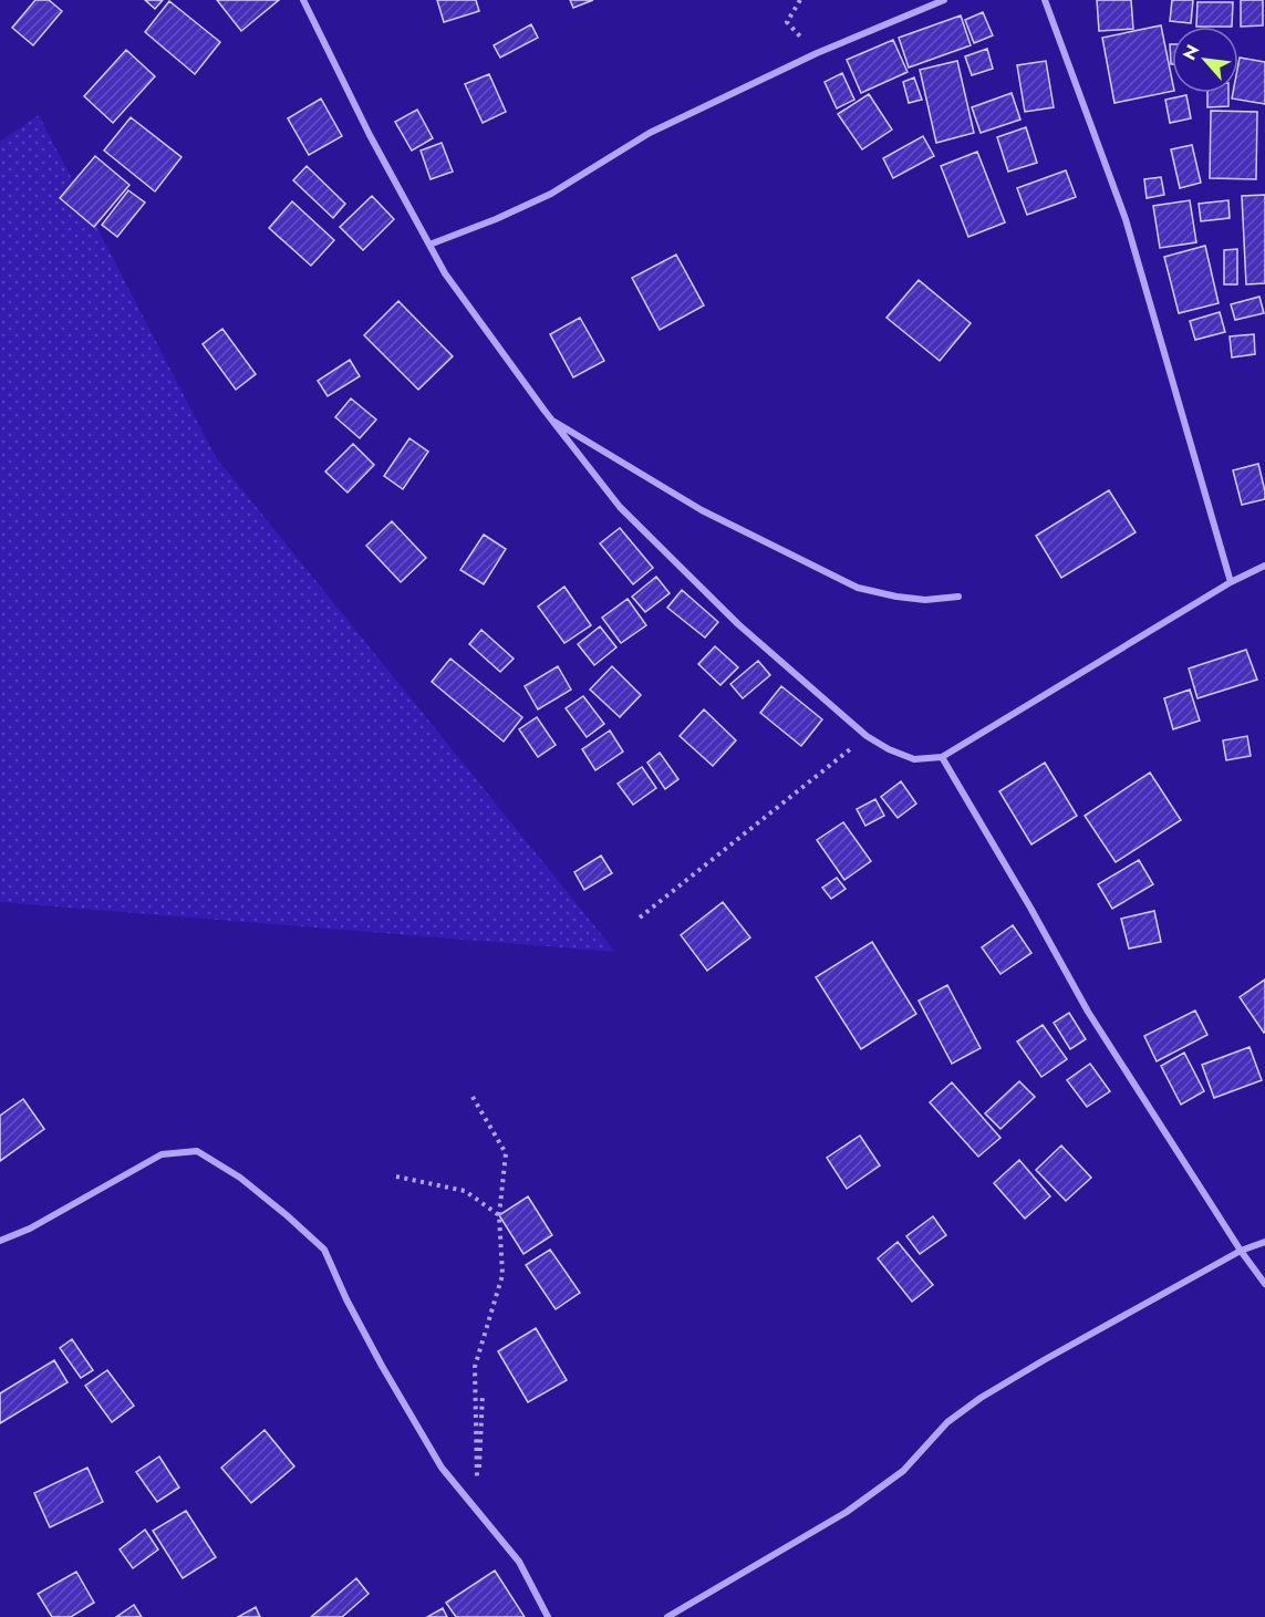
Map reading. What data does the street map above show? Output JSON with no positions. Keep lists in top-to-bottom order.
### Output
{
  "north": "top left"
}
